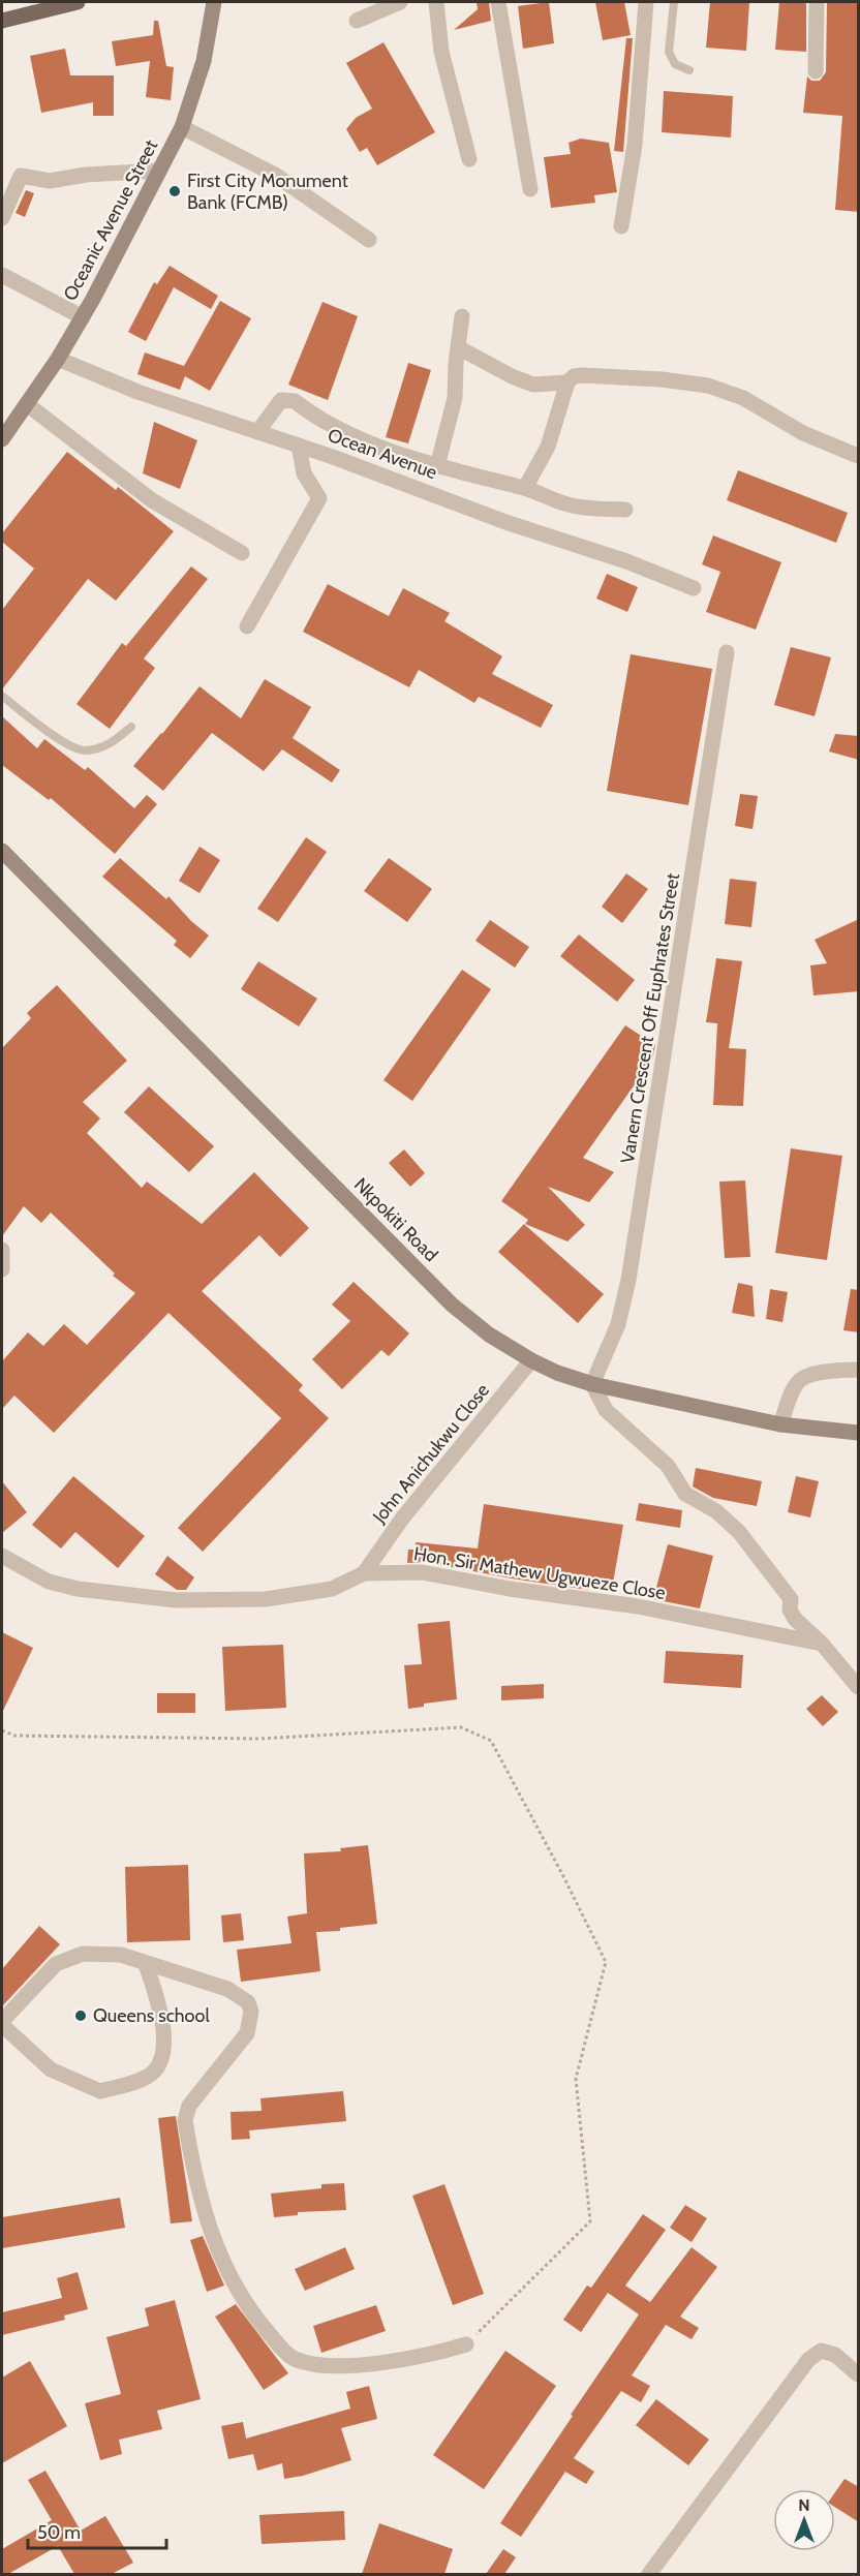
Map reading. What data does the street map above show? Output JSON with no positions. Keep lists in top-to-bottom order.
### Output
{
  "streets": {
    "main road": ["Oceanic Avenue Street", "Nkpokiti Road"],
    "street": [
      "Ocean Avenue",
      "Vanern Crescent Off Euphrates Street",
      "John Anichukwu Close",
      "Hon. Sir Mathew Ugwueze Close"
    ]
  },
  "crossings": [
    ["Oceanic Avenue Street", "Ocean Avenue"],
    ["Vanern Crescent Off Euphrates Street", "Nkpokiti Road"],
    ["Nkpokiti Road", "John Anichukwu Close"],
    ["John Anichukwu Close", "Hon. Sir Mathew Ugwueze Close"]
  ],
  "places": ["First City Monument Bank (FCMB)", "Queens school"],
  "scale_bar": "50 m",
  "north": "top"
}
